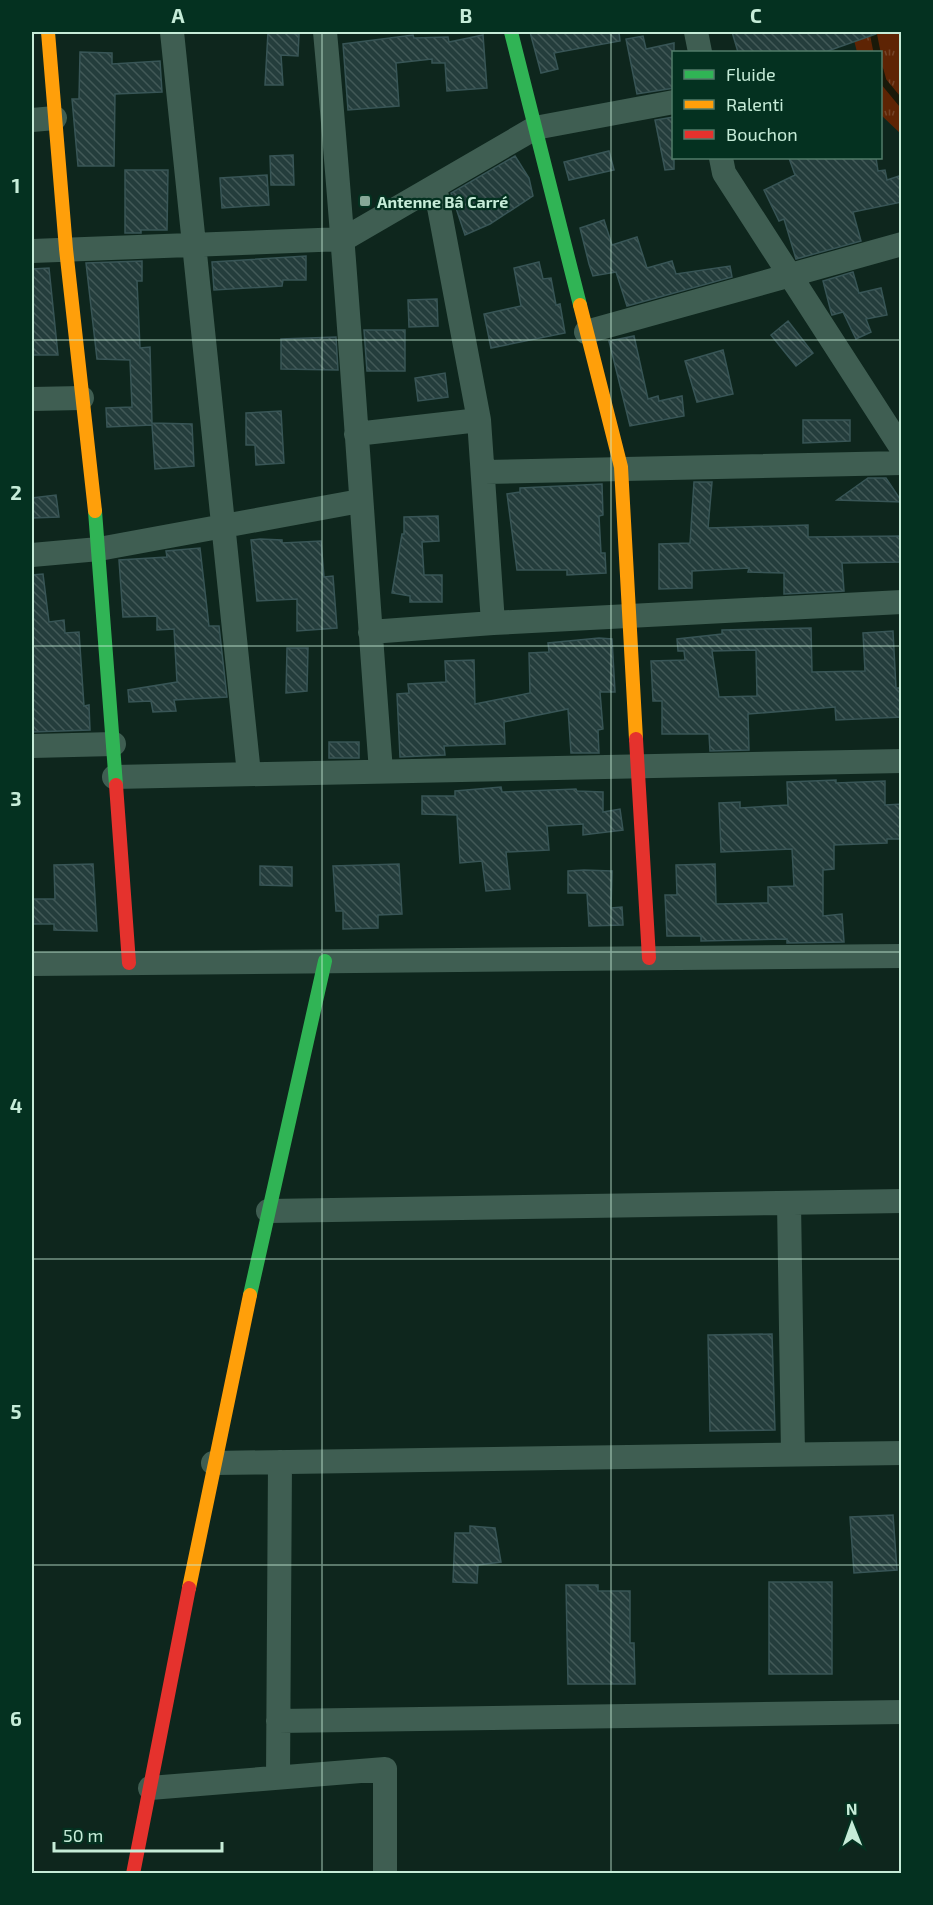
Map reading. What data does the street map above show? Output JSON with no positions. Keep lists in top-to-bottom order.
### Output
{
  "places": {
    "transit": ["Antenne Bâ Carré"]
  },
  "legend": ["Fluide", "Ralenti", "Bouchon"],
  "scale_bar": "50 m",
  "north": "top",
  "grid": {
    "columns": ["A", "B", "C"],
    "rows": [
      "1",
      "2",
      "3",
      "4",
      "5",
      "6"
    ]
  }
}
